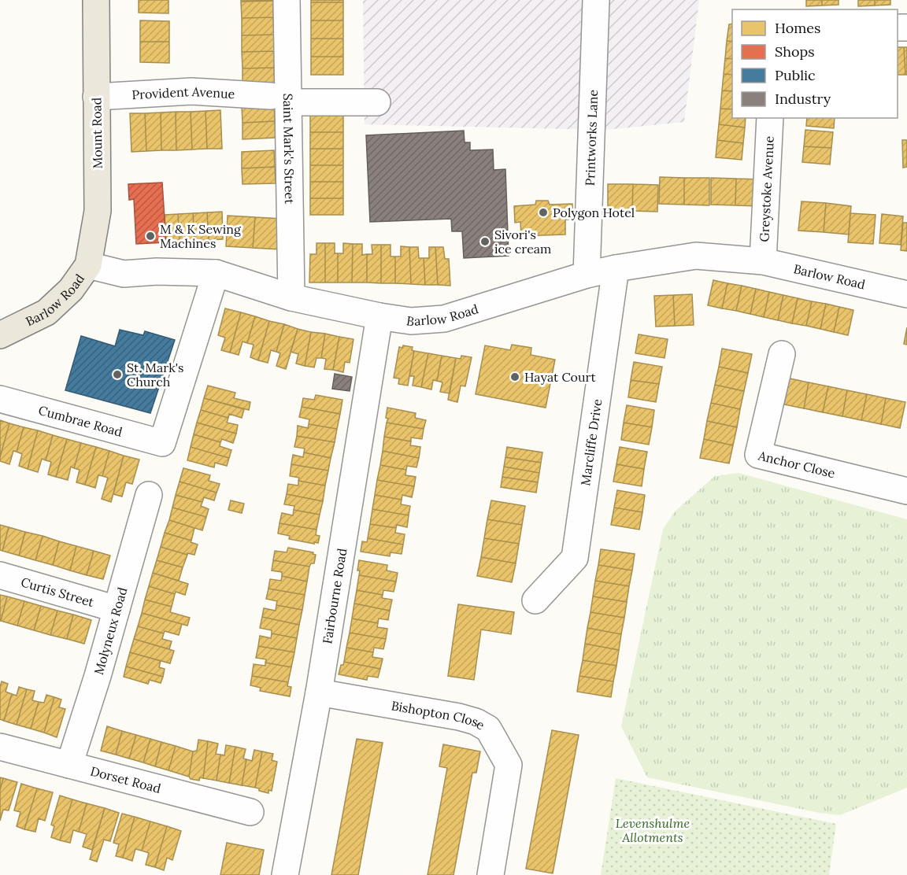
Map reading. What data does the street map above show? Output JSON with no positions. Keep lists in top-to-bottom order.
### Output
{
  "streets": {
    "main road": ["Mount Road", "Barlow Road"],
    "street": [
      "Provident Avenue",
      "Printworks Lane",
      "Saint Mark's Street",
      "Greystoke Avenue",
      "Cumbrae Road",
      "Marcliffe Drive",
      "Anchor Close",
      "Curtis Street",
      "Fairbourne Road",
      "Molyneux Road",
      "Bishopton Close",
      "Dorset Road"
    ]
  },
  "crossings": [
    ["Provident Avenue", "Mount Road"],
    ["Provident Avenue", "Saint Mark's Street"],
    ["Mount Road", "Barlow Road"],
    ["Printworks Lane", "Barlow Road"],
    ["Saint Mark's Street", "Barlow Road"],
    ["Greystoke Avenue", "Barlow Road"],
    ["Barlow Road", "Cumbrae Road"],
    ["Barlow Road", "Marcliffe Drive"],
    ["Barlow Road", "Fairbourne Road"],
    ["Curtis Street", "Molyneux Road"],
    ["Fairbourne Road", "Bishopton Close"],
    ["Molyneux Road", "Dorset Road"]
  ],
  "parks": ["Levenshulme Allotments"],
  "places": [
    "Polygon Hotel",
    "M & K Sewing Machines",
    "Sivori's ice cream",
    "St. Mark's Church",
    "Hayat Court"
  ],
  "legend": [
    "Homes",
    "Shops",
    "Public",
    "Industry"
  ]
}
